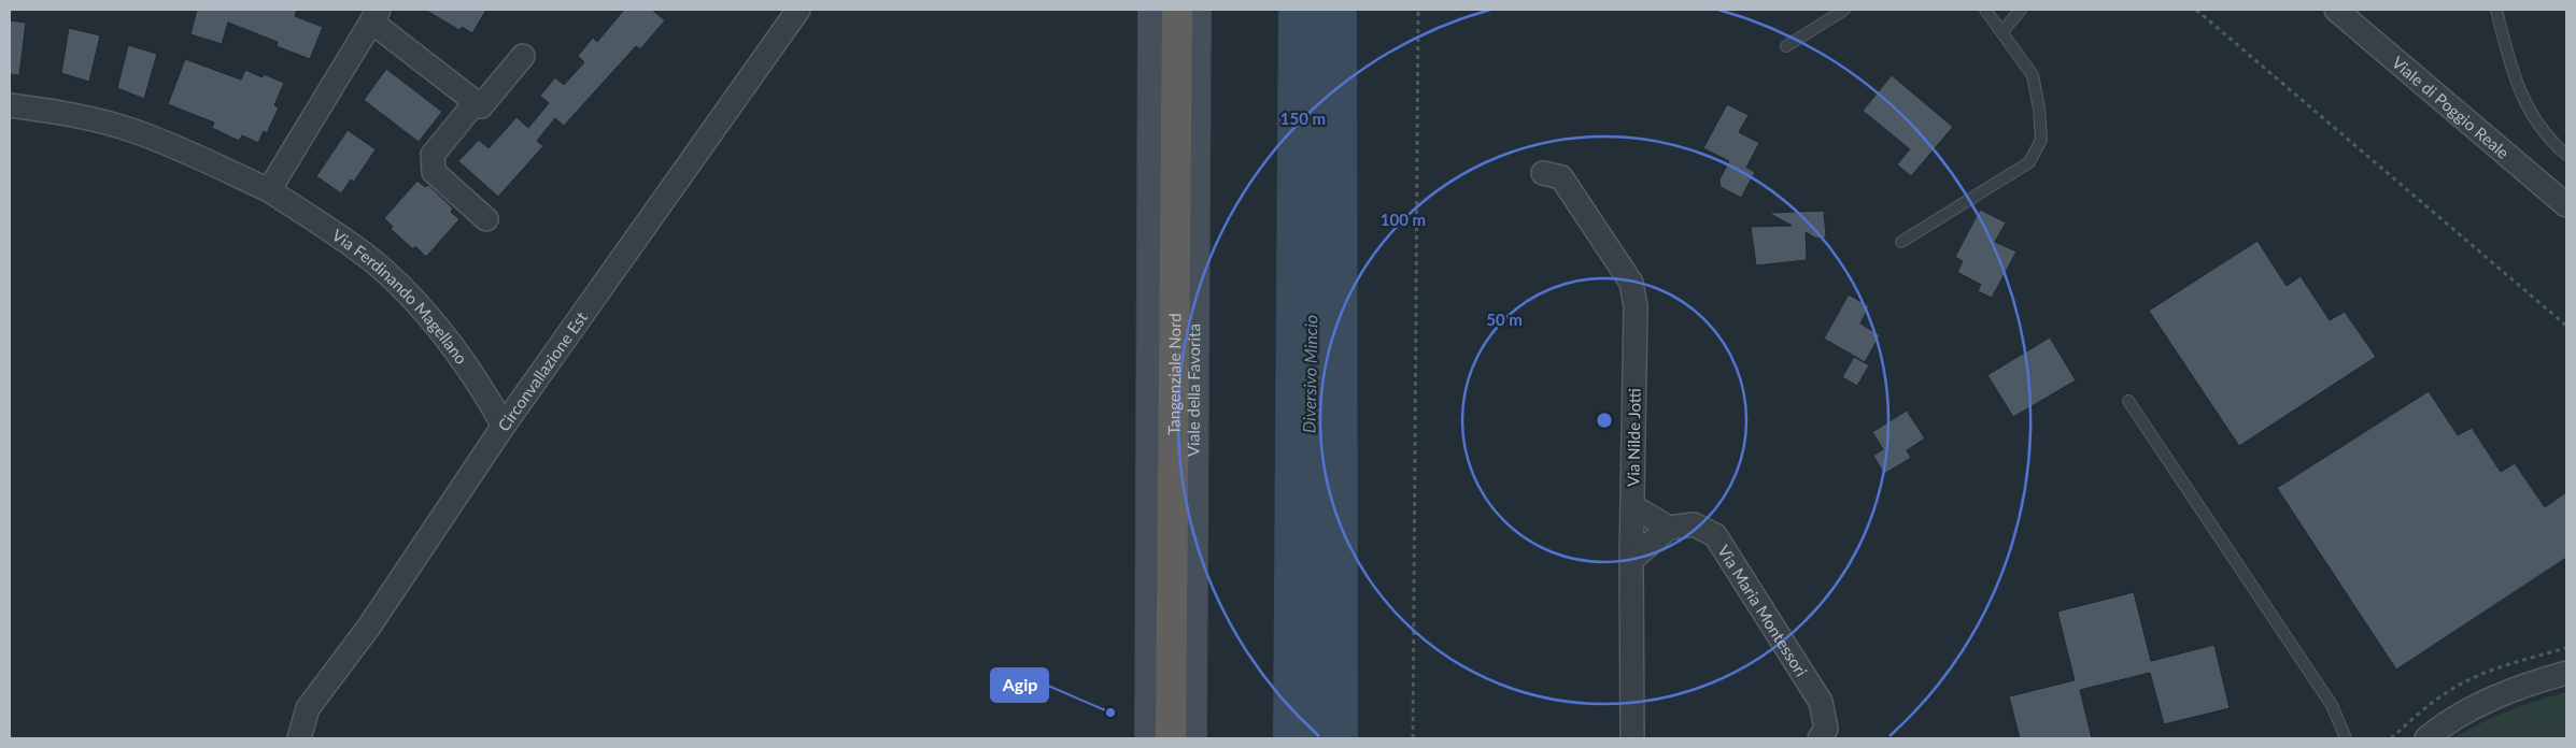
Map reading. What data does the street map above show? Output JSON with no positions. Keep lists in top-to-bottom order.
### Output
{
  "streets": {
    "highway": ["Tangenziale Nord"],
    "main road": ["Viale della Favorita"],
    "street": [
      "Viale di Poggio Reale",
      "Via Ferdinando Magellano",
      "Circonvallazione Est",
      "Via Nilde Jotti",
      "Via Maria Montessori"
    ]
  },
  "crossings": [
    ["Via Ferdinando Magellano", "Circonvallazione Est"]
  ],
  "water": ["Diversivo Mincio"],
  "places": ["Agip"],
  "rings": ["150 m", "100 m", "50 m"]
}
